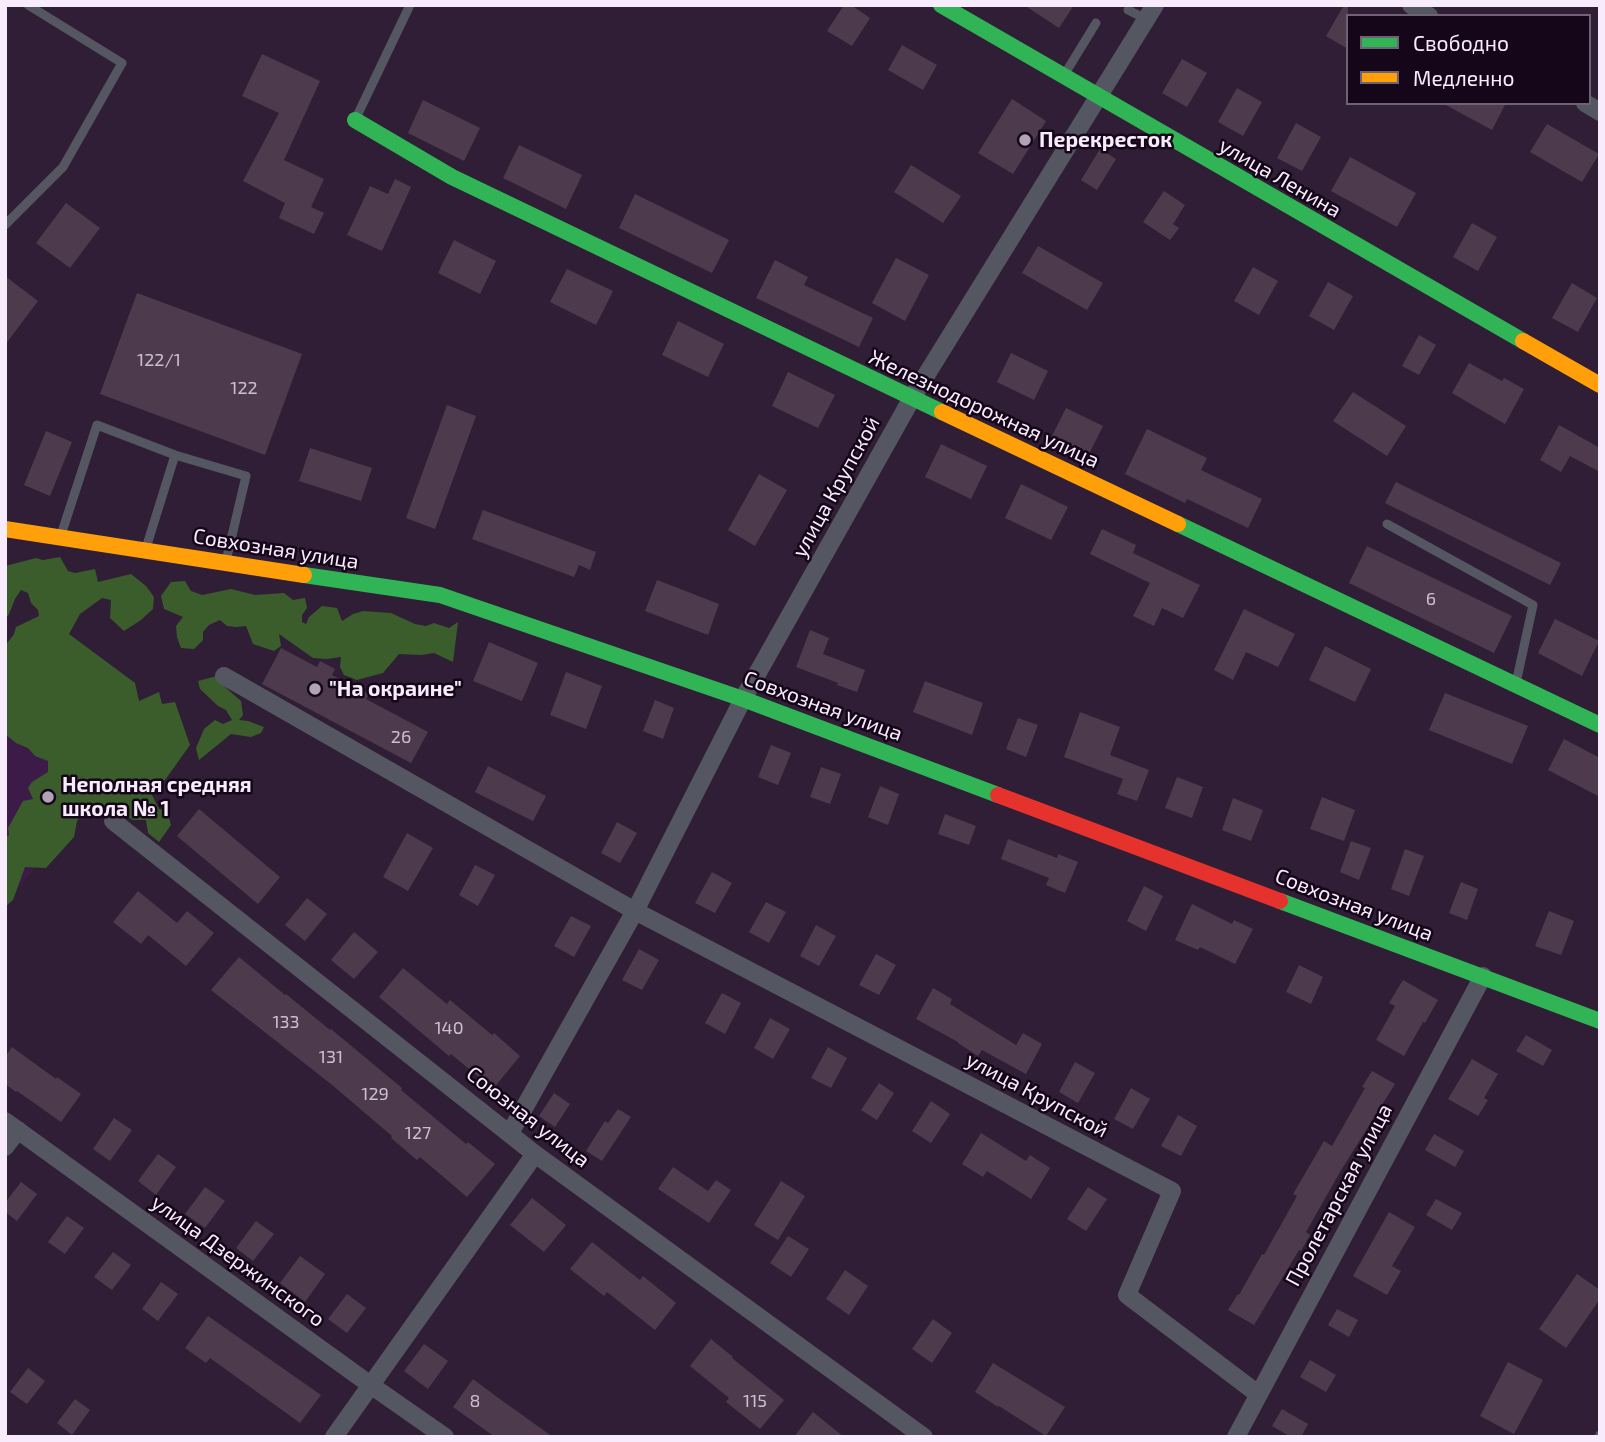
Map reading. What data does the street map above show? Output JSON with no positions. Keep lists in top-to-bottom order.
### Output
{
  "streets": {
    "street": [
      "улица Ленина",
      "Железнодорожная улица",
      "улица Крупской",
      "Совхозная улица",
      "Союзная улица",
      "Пролетарская улица",
      "улица Дзержинского"
    ]
  },
  "crossings": [
    ["улица Ленина", "улица Крупской"],
    ["Железнодорожная улица", "улица Крупской"],
    ["улица Крупской", "Совхозная улица"],
    ["улица Крупской", "Союзная улица"],
    ["улица Крупской", "Пролетарская улица"],
    ["Совхозная улица", "Пролетарская улица"]
  ],
  "places": ["Перекресток", "\"На окраине\"", "Неполная средняя школа № 1"],
  "house_numbers": [
    "122/1",
    "122",
    "6",
    "26",
    "133",
    "140",
    "131",
    "129",
    "127",
    "8",
    "115"
  ],
  "legend": ["Свободно", "Медленно"]
}
